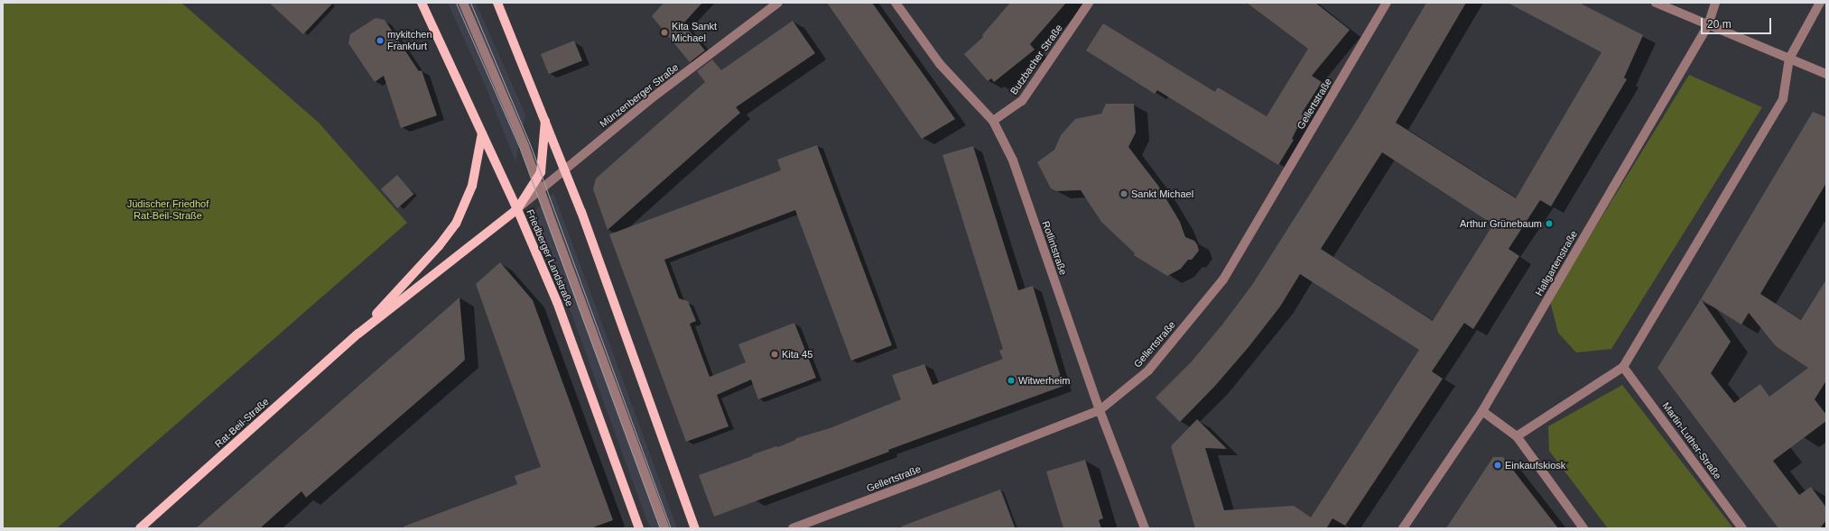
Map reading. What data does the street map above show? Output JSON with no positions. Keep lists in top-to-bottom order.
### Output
{
  "streets": {
    "main road": ["Friedberger Landstraße", "Rat-Beil-Straße"],
    "street": [
      "Butzbacher Straße",
      "Münzenberger Straße",
      "Gellertstraße",
      "Rotlintstraße",
      "Hallgartenstraße",
      "Martin-Luther-Straße"
    ]
  },
  "crossings": [
    ["Butzbacher Straße", "Rotlintstraße"],
    ["Münzenberger Straße", "Friedberger Landstraße"],
    ["Münzenberger Straße", "Rat-Beil-Straße"],
    ["Gellertstraße", "Rotlintstraße"],
    ["Friedberger Landstraße", "Rat-Beil-Straße"]
  ],
  "parks": ["Jüdischer Friedhof Rat-Beil-Straße"],
  "places": [
    "Kita Sankt Michael",
    "mykitchen Frankfurt",
    "Sankt Michael",
    "Arthur Grünebaum",
    "Kita 45",
    "Witwerheim",
    "Einkaufskiosk"
  ],
  "scale_bar": "20 m"
}
